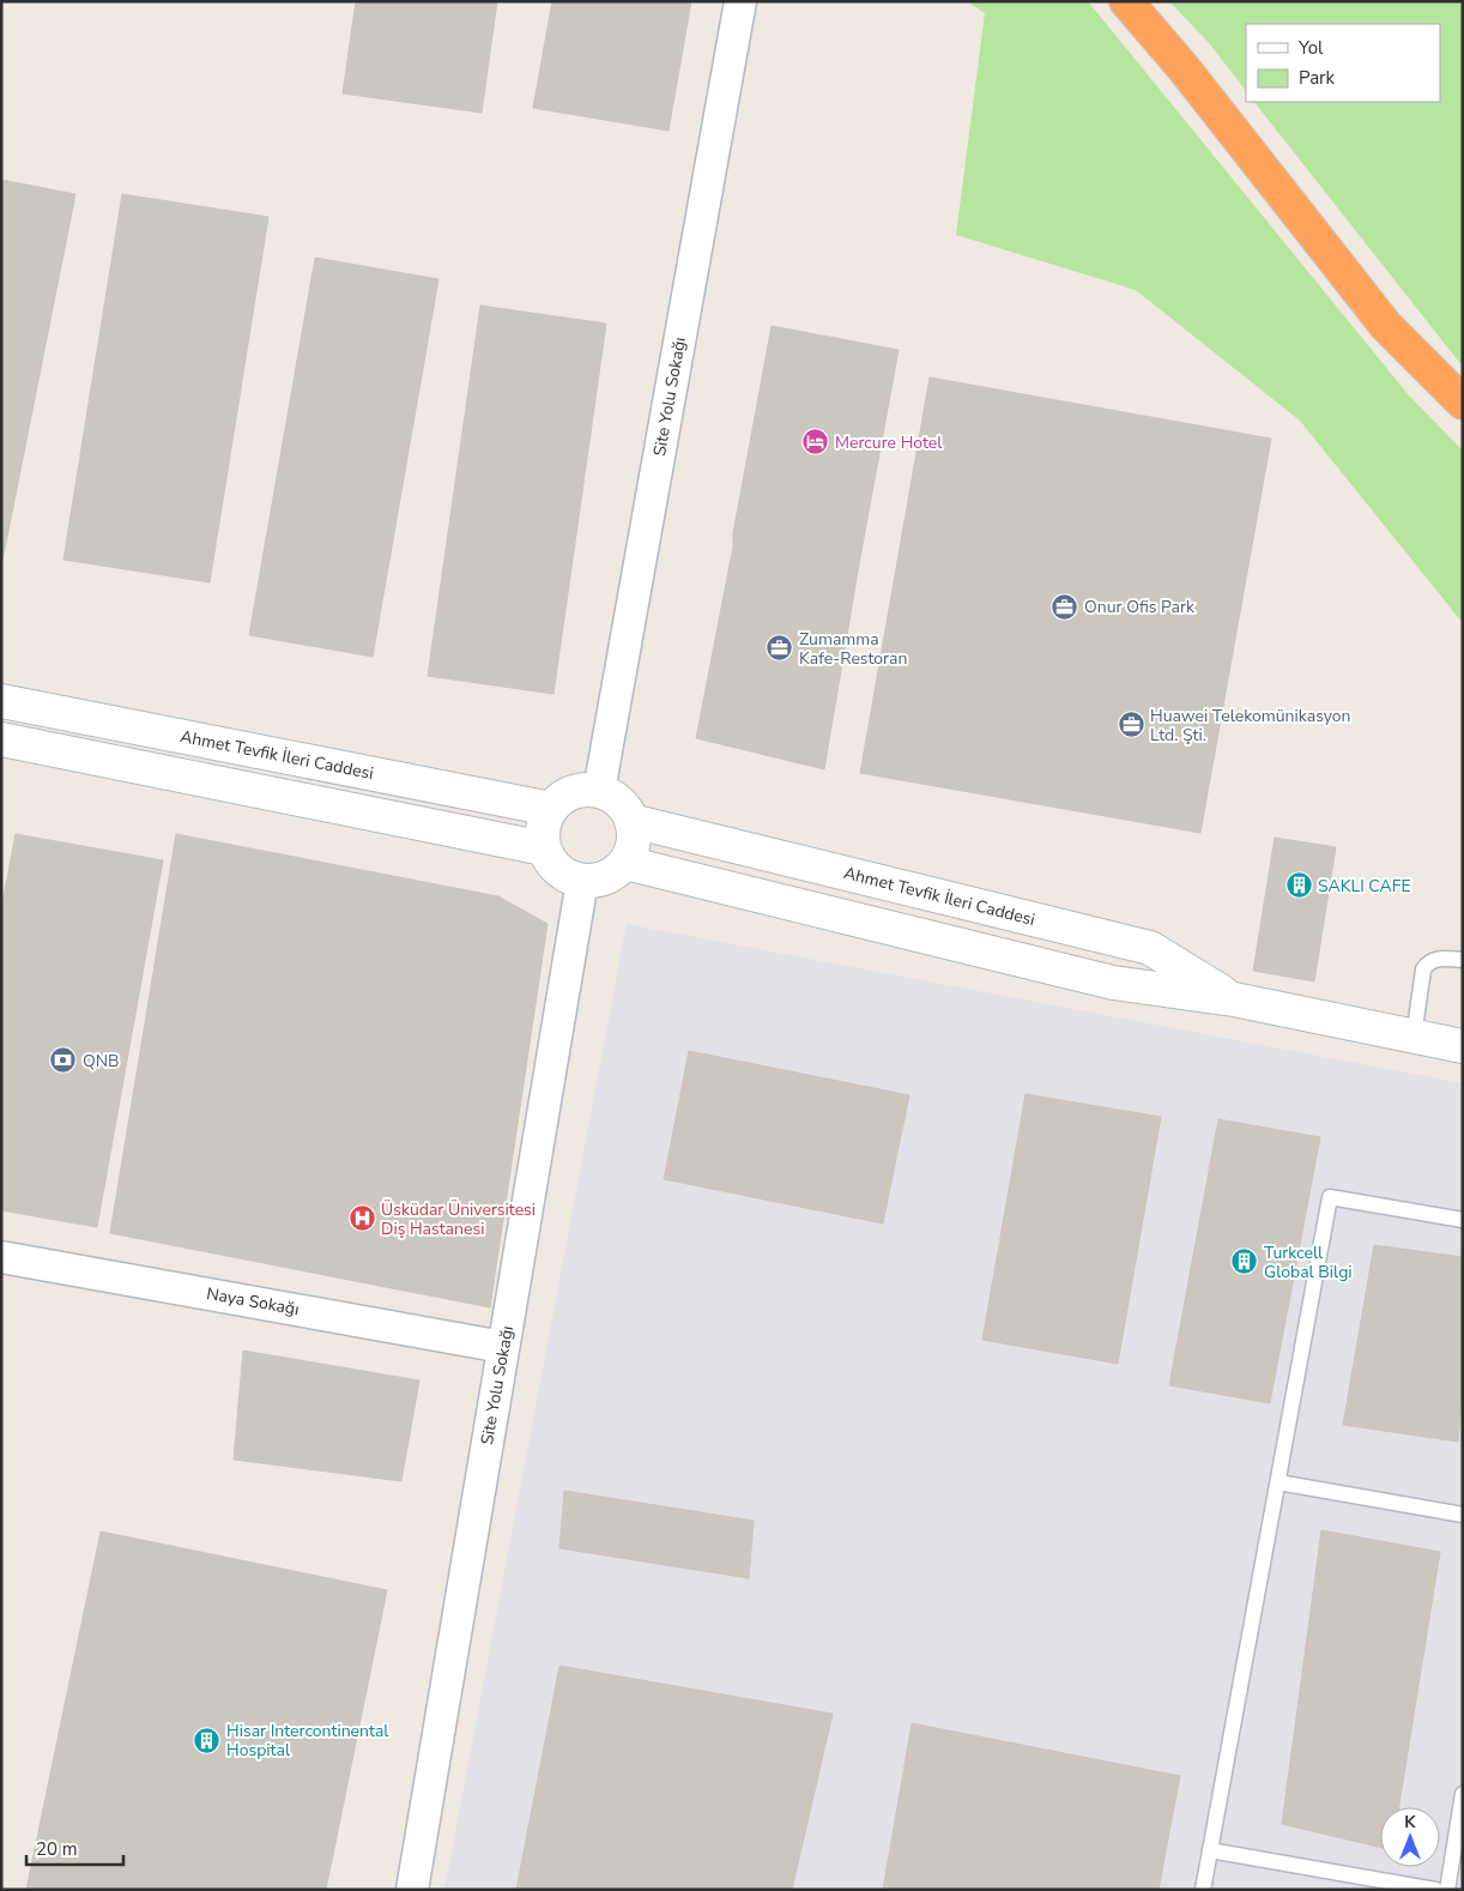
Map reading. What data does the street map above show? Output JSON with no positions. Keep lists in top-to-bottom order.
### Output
{
  "streets": {
    "street": ["Site Yolu Sokağı", "Ahmet Tevfik İleri Caddesi", "Naya Sokağı"]
  },
  "crossings": [
    ["Site Yolu Sokağı", "Ahmet Tevfik İleri Caddesi"],
    ["Site Yolu Sokağı", "Naya Sokağı"]
  ],
  "places": {
    "hotel": ["Mercure Hotel"],
    "office": ["Onur Ofis Park", "Zumamma Kafe-Restoran", "Huawei Telekomünikasyon Ltd. Şti."],
    "building": ["SAKLI CAFE", "Turkcell Global Bilgi", "Hisar Intercontinental Hospital"],
    "bank": ["QNB"],
    "hospital": ["Üsküdar Üniversitesi Diş Hastanesi"]
  },
  "legend": ["Yol", "Park"],
  "scale_bar": "20 m",
  "north": "top"
}
